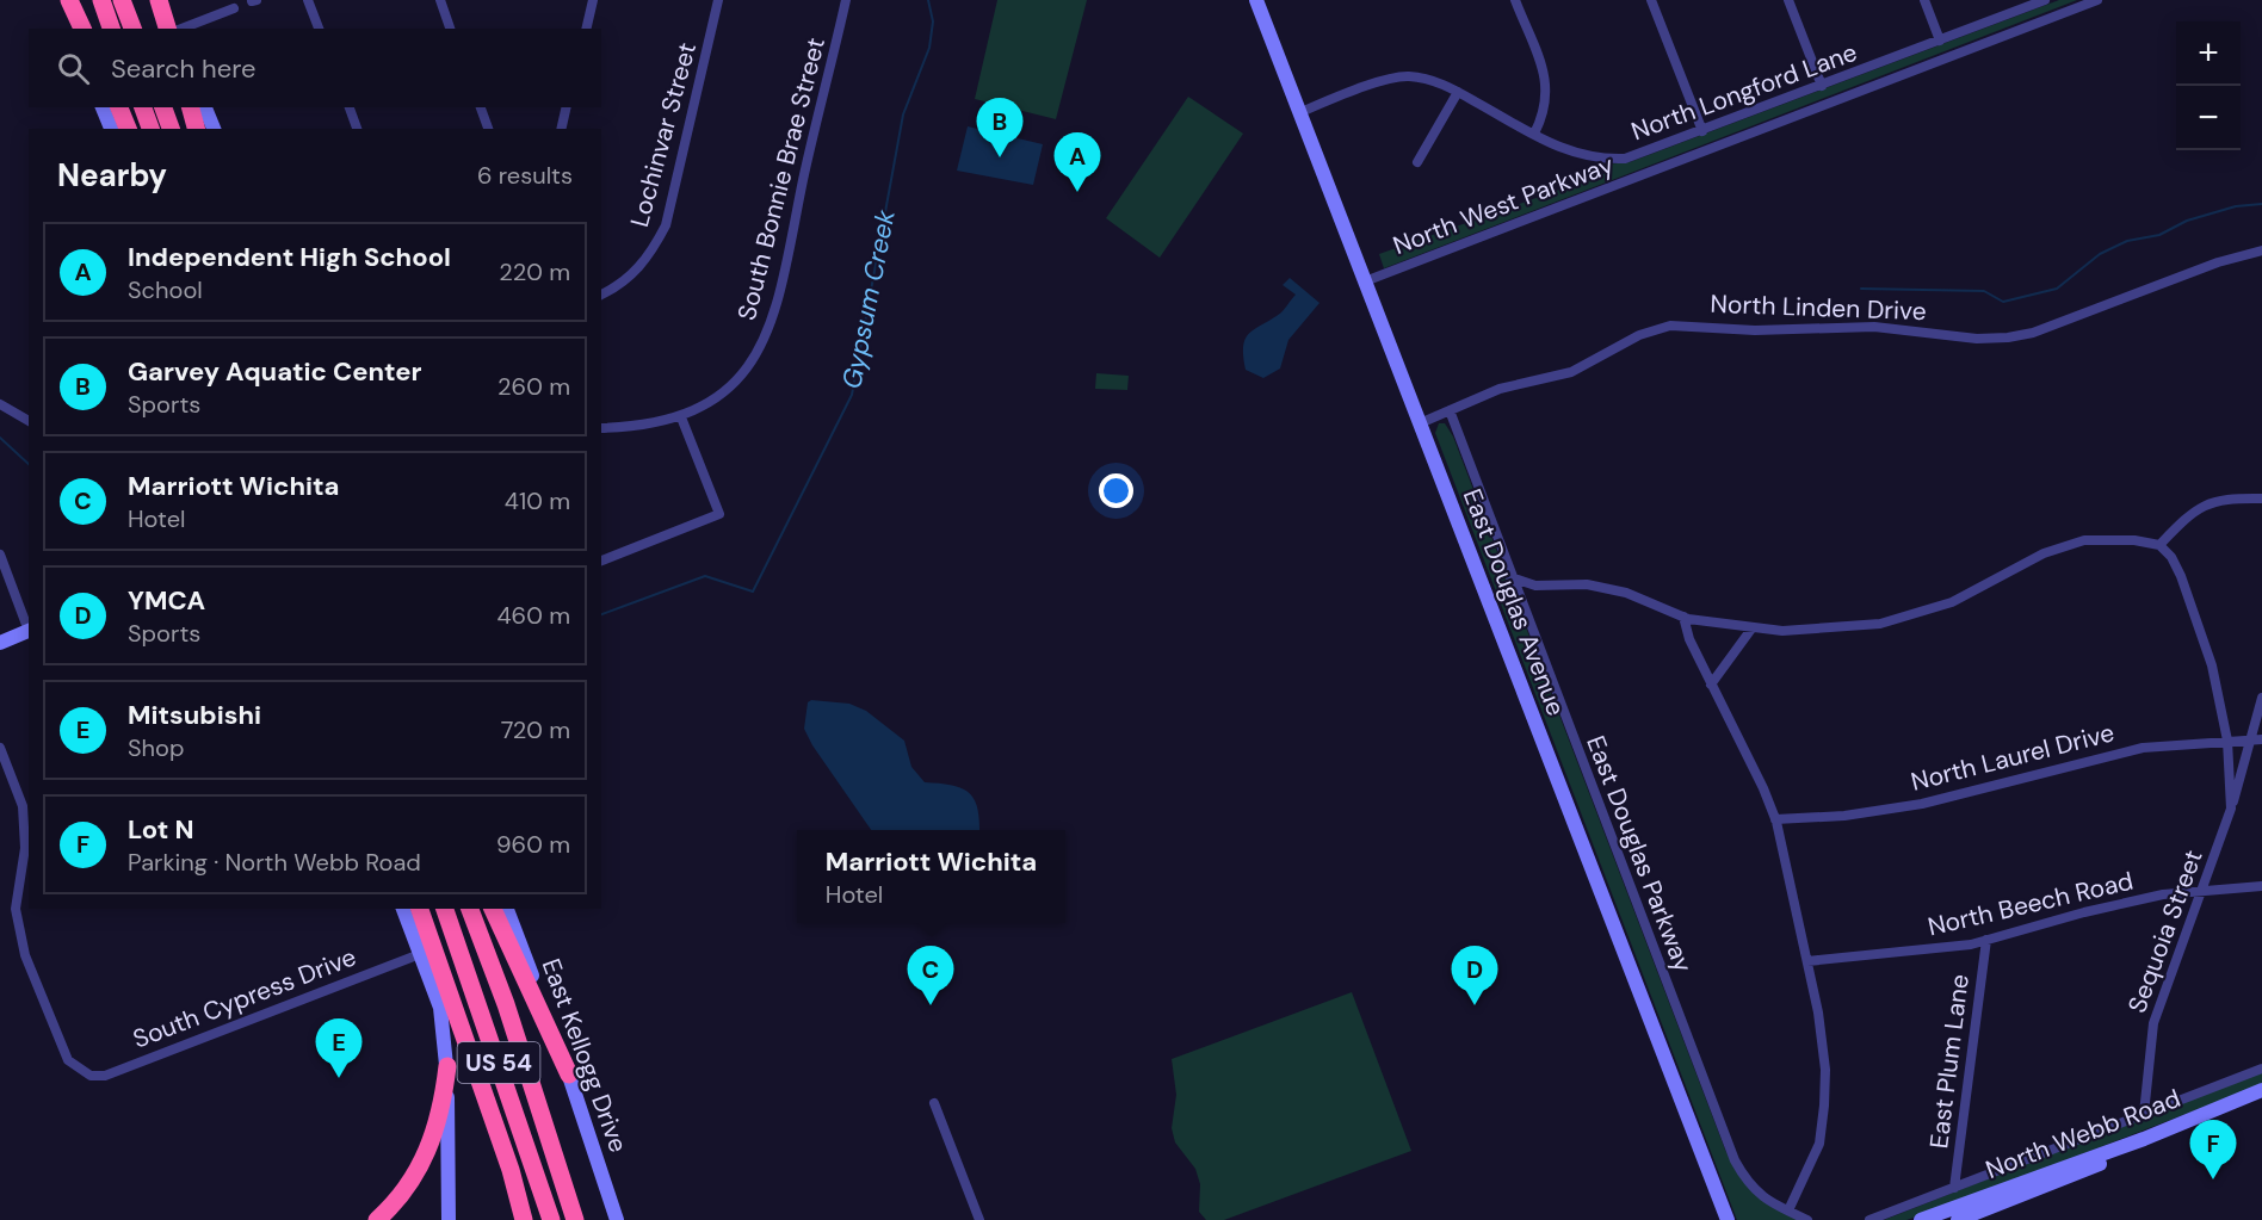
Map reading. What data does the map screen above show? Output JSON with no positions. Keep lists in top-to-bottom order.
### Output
{
  "streets": {
    "highway": ["US 54"],
    "main road": ["East Douglas Avenue", "East Kellogg Drive", "North Webb Road"],
    "street": [
      "North Longford Lane",
      "Lochinvar Street",
      "South Bonnie Brae Street",
      "North West Parkway",
      "North Linden Drive",
      "North Laurel Drive",
      "East Douglas Parkway",
      "North Beech Road",
      "Sequoia Street",
      "South Cypress Drive",
      "East Plum Lane"
    ]
  },
  "crossings": [
    ["North Longford Lane", "East Douglas Avenue"],
    ["North West Parkway", "East Douglas Avenue"],
    ["North Linden Drive", "East Douglas Avenue"],
    ["North Linden Drive", "East Douglas Parkway"],
    ["North Laurel Drive", "Sequoia Street"],
    ["North Beech Road", "Sequoia Street"],
    ["North Beech Road", "East Plum Lane"]
  ],
  "water": ["Gypsum Creek"],
  "page": {
    "map_buttons": ["+", "−"],
    "search": "Search here",
    "pins": [
      "B",
      "A",
      "C",
      "D",
      "E",
      "F"
    ],
    "heading": ["Nearby", "6 results"],
    "list": [
      {
        "mark": "A",
        "name": "Independent High School",
        "note": "School",
        "value": "220 m"
      },
      {
        "mark": "B",
        "name": "Garvey Aquatic Center",
        "note": "Sports",
        "value": "260 m"
      },
      {
        "mark": "C",
        "name": "Marriott Wichita",
        "note": "Hotel",
        "value": "410 m"
      },
      {
        "mark": "D",
        "name": "YMCA",
        "note": "Sports",
        "value": "460 m"
      },
      {
        "mark": "E",
        "name": "Mitsubishi",
        "note": "Shop",
        "value": "720 m"
      },
      {
        "mark": "F",
        "name": "Lot N",
        "note": "Parking · North Webb Road",
        "value": "960 m"
      }
    ],
    "popup": ["Marriott Wichita", "Hotel"]
  }
}
